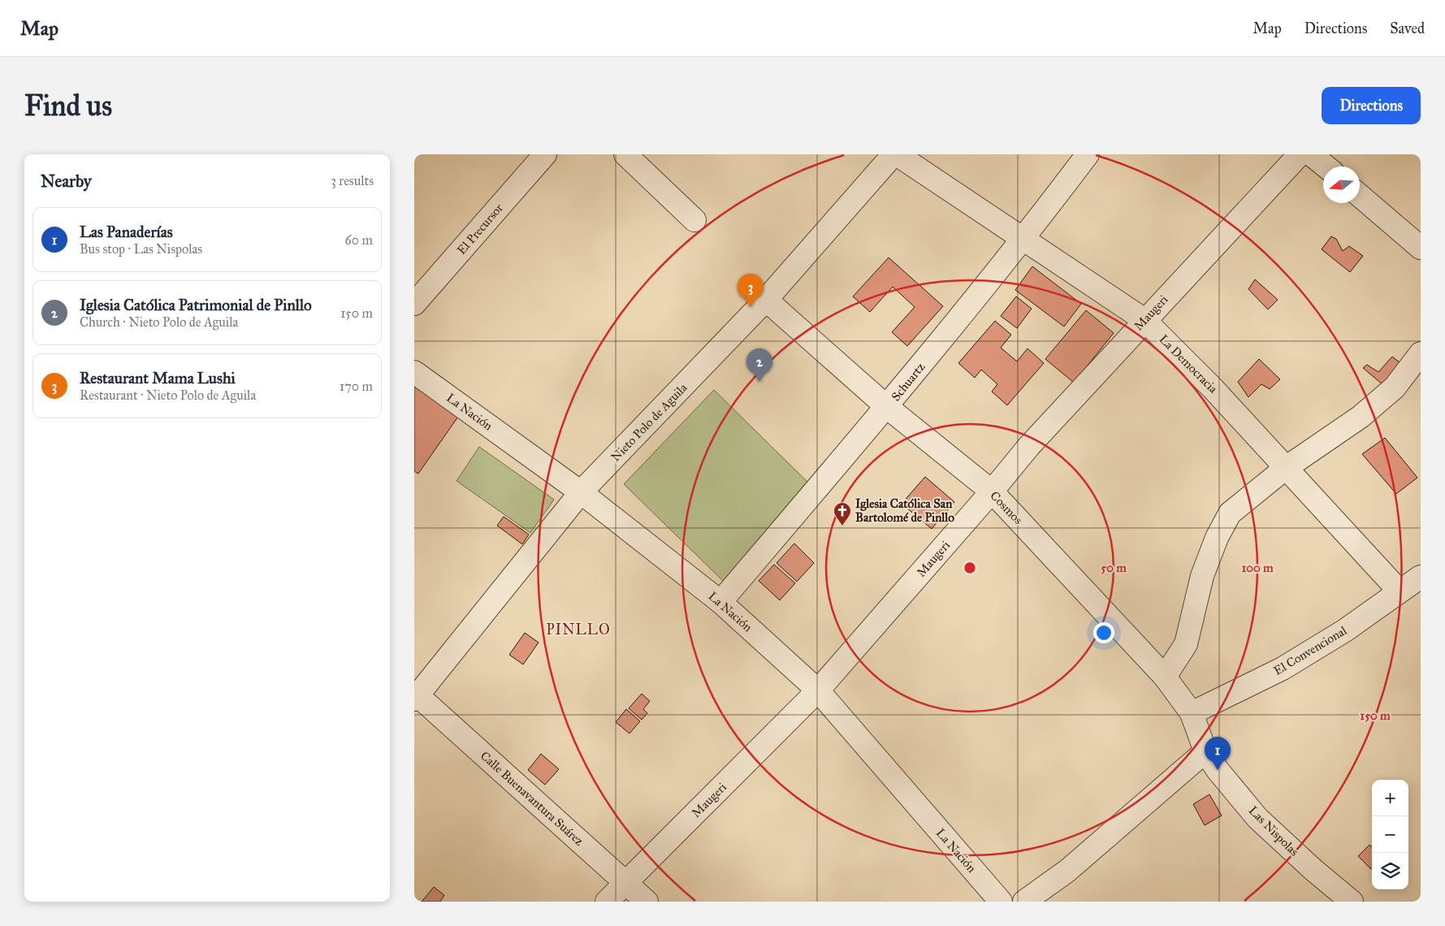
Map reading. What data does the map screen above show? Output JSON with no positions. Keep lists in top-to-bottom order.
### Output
{
  "streets": {
    "street": [
      "El Precursor",
      "Maugeri",
      "La Democracia",
      "Schuartz",
      "La Nación",
      "Nieto Polo de Aguila",
      "Cosmos",
      "El Convencional",
      "Calle Buenavantura Suárez",
      "Las Nispolas"
    ]
  },
  "crossings": [
    ["Maugeri", "La Democracia"],
    ["Maugeri", "La Nación"],
    ["Maugeri", "Cosmos"],
    ["Maugeri", "Calle Buenavantura Suárez"],
    ["La Democracia", "Schuartz"],
    ["La Democracia", "El Convencional"],
    ["Schuartz", "La Nación"],
    ["Schuartz", "Cosmos"],
    ["La Nación", "Nieto Polo de Aguila"],
    ["Nieto Polo de Aguila", "Cosmos"],
    ["Nieto Polo de Aguila", "Calle Buenavantura Suárez"],
    ["Cosmos", "El Convencional"],
    ["Cosmos", "Las Nispolas"]
  ],
  "districts": ["PINLLO"],
  "places": {
    "church": ["Iglesia Católica San Bartolomé de Pinllo"]
  },
  "north": "left",
  "page": {
    "header": "Map",
    "nav": ["Map", "Directions", "Saved"],
    "buttons": "Directions",
    "title": "Find us",
    "heading": ["Nearby", "3 results"],
    "list": [
      {
        "mark": "1",
        "name": "Las Panaderías",
        "note": "Bus stop · Las Nispolas",
        "value": "60 m"
      },
      {
        "mark": "2",
        "name": "Iglesia Católica Patrimonial de Pinllo",
        "note": "Church · Nieto Polo de Aguila",
        "value": "150 m"
      },
      {
        "mark": "3",
        "name": "Restaurant Mama Lushi",
        "note": "Restaurant · Nieto Polo de Aguila",
        "value": "170 m"
      }
    ],
    "pins": ["3", "2", "1"],
    "map_buttons": ["+", "−"]
  },
  "rings": ["50 m", "100 m", "150 m"]
}
